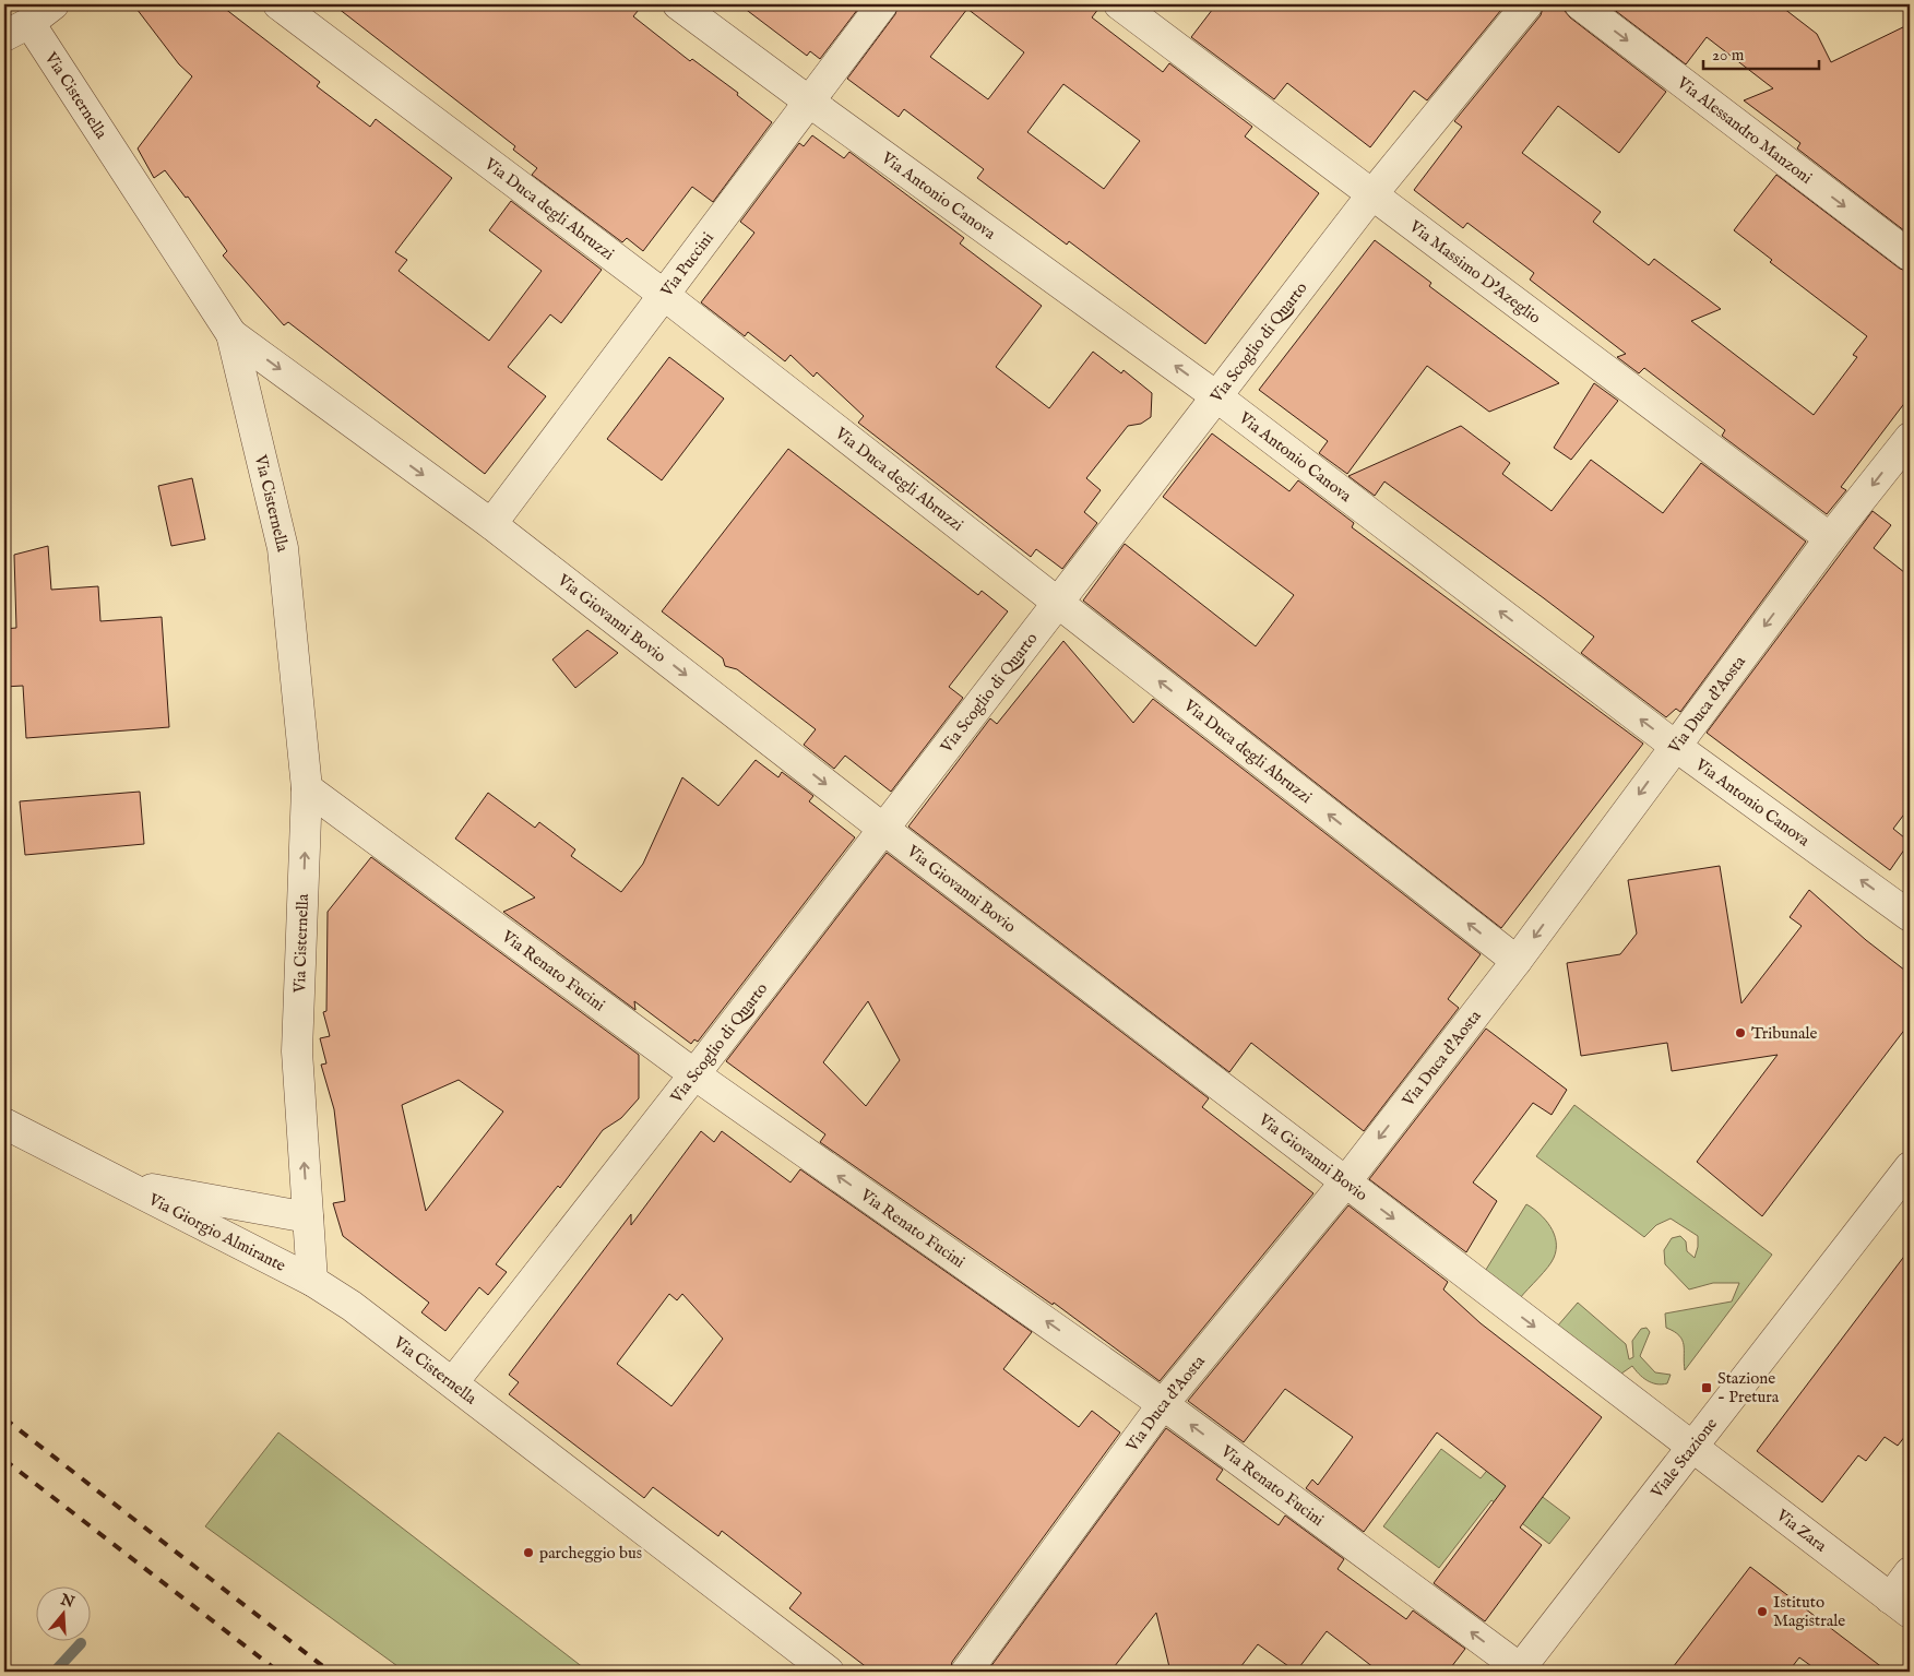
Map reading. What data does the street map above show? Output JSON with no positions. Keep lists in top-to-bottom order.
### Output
{
  "streets": {
    "street": [
      "Via Cisternella",
      "Via Alessandro Manzoni",
      "Via Antonio Canova",
      "Via Duca degli Abruzzi",
      "Via Puccini",
      "Via Massimo D'Azeglio",
      "Via Scoglio di Quarto",
      "Via Giovanni Bovio",
      "Via Duca d'Aosta",
      "Via Renato Fucini",
      "Via Giorgio Almirante",
      "Viale Stazione",
      "Via Zara"
    ]
  },
  "crossings": [
    ["Via Cisternella", "Via Scoglio di Quarto"],
    ["Via Cisternella", "Via Giovanni Bovio"],
    ["Via Cisternella", "Via Renato Fucini"],
    ["Via Cisternella", "Via Giorgio Almirante"],
    ["Via Antonio Canova", "Via Puccini"],
    ["Via Antonio Canova", "Via Scoglio di Quarto"],
    ["Via Antonio Canova", "Via Duca d'Aosta"],
    ["Via Duca degli Abruzzi", "Via Puccini"],
    ["Via Duca degli Abruzzi", "Via Scoglio di Quarto"],
    ["Via Duca degli Abruzzi", "Via Duca d'Aosta"],
    ["Via Puccini", "Via Giovanni Bovio"],
    ["Via Massimo D'Azeglio", "Via Scoglio di Quarto"],
    ["Via Massimo D'Azeglio", "Via Duca d'Aosta"],
    ["Via Scoglio di Quarto", "Via Giovanni Bovio"],
    ["Via Scoglio di Quarto", "Via Renato Fucini"],
    ["Via Giovanni Bovio", "Via Duca d'Aosta"],
    ["Via Giovanni Bovio", "Viale Stazione"],
    ["Via Giovanni Bovio", "Via Zara"],
    ["Via Duca d'Aosta", "Via Renato Fucini"],
    ["Via Renato Fucini", "Viale Stazione"],
    ["Viale Stazione", "Via Zara"]
  ],
  "one_way": [
    "Via Alessandro Manzoni",
    "Via Antonio Canova",
    "Via Duca degli Abruzzi",
    "Via Giovanni Bovio",
    "Via Duca d'Aosta",
    "Via Renato Fucini"
  ],
  "places": {
    "other": ["Tribunale", "parcheggio bus", "Istituto Magistrale"],
    "transit": ["Stazione - Pretura"]
  },
  "scale_bar": "20 m",
  "north": "top"
}
